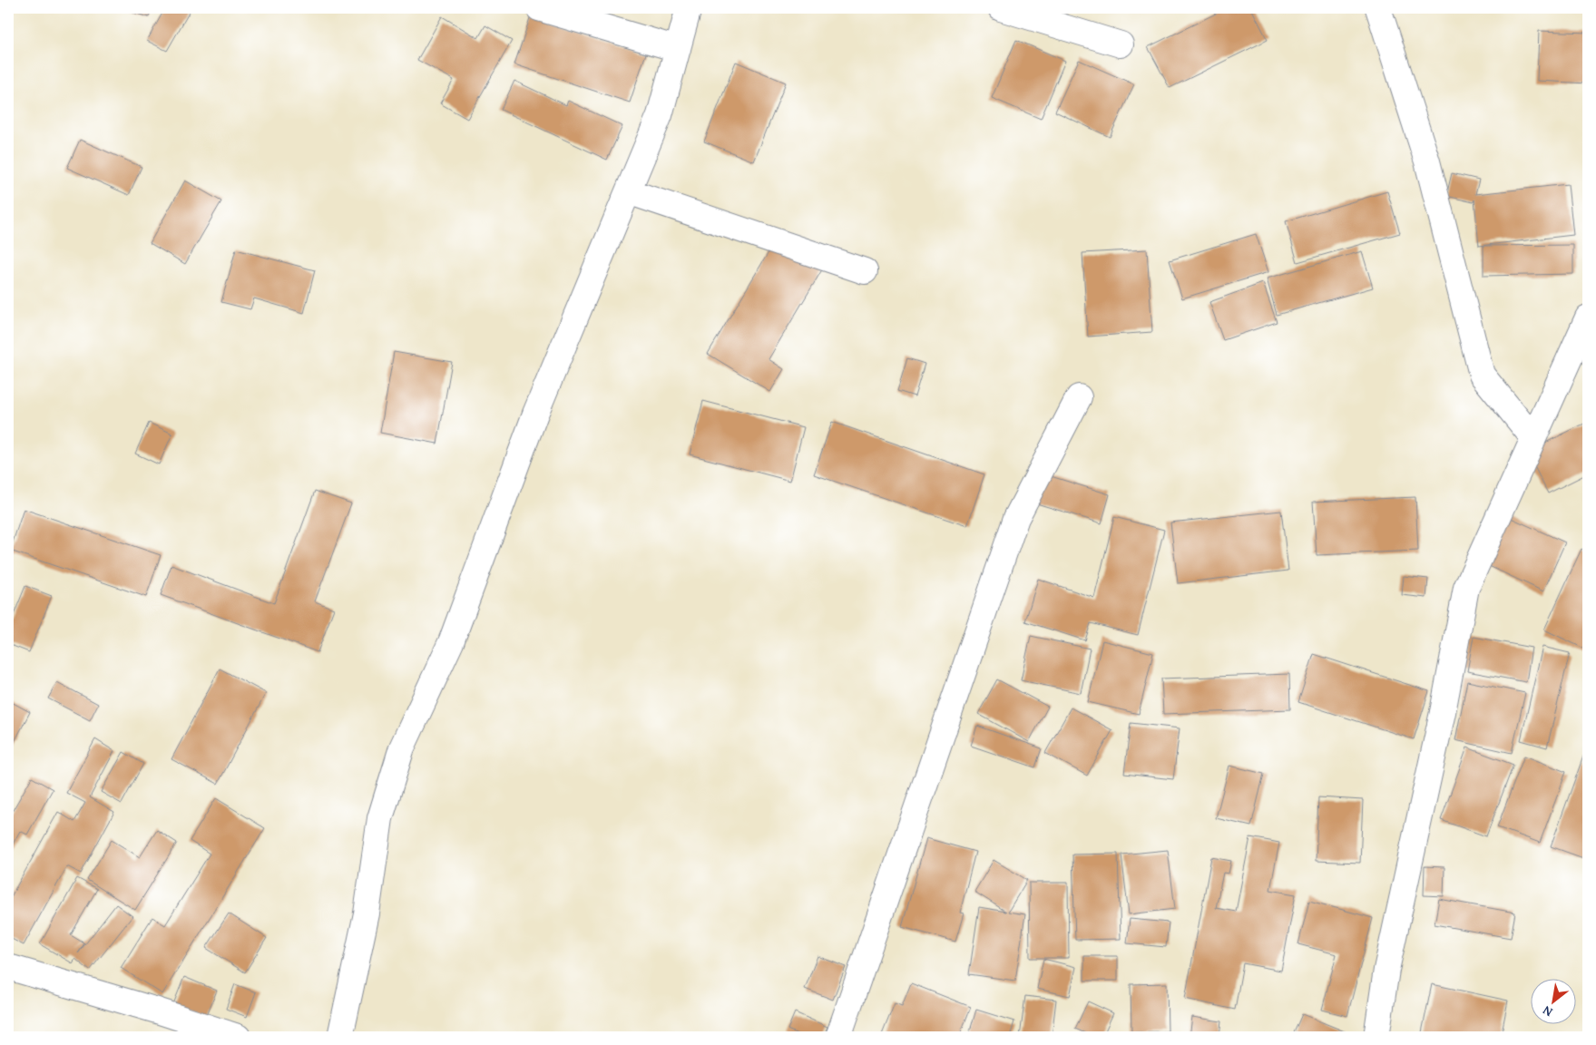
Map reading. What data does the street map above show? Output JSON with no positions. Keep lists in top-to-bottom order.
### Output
{
  "north": "bottom left"
}
